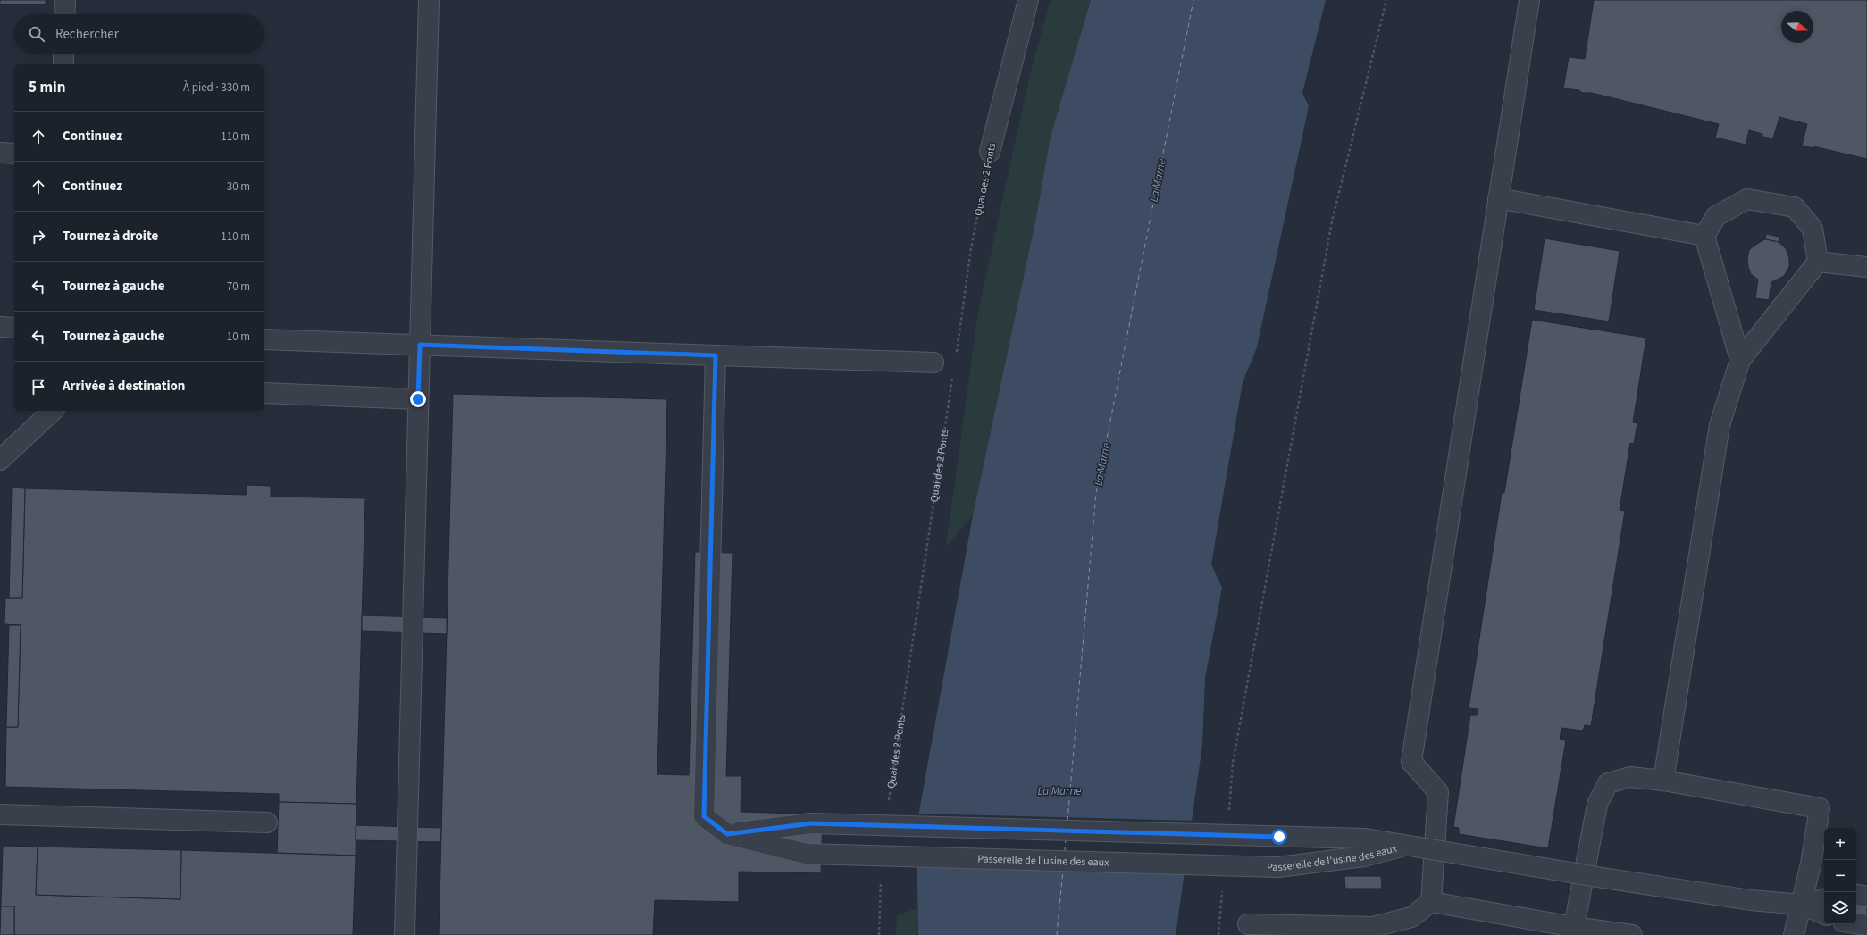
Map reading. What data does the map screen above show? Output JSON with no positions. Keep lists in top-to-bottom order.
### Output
{
  "streets": {
    "street": ["Quai des 2 Ponts", "Passerelle de l'usine des eaux"]
  },
  "water": ["La Marne"],
  "north": "right",
  "page": {
    "search": "Rechercher",
    "heading": ["5 min", "À pied · 330 m"],
    "list": [
      ["Continuez", "110 m"],
      ["Continuez", "30 m"],
      ["Tournez à droite", "110 m"],
      ["Tournez à gauche", "70 m"],
      ["Tournez à gauche", "10 m"],
      "Arrivée à destination"
    ],
    "map_buttons": ["+", "−"]
  }
}
